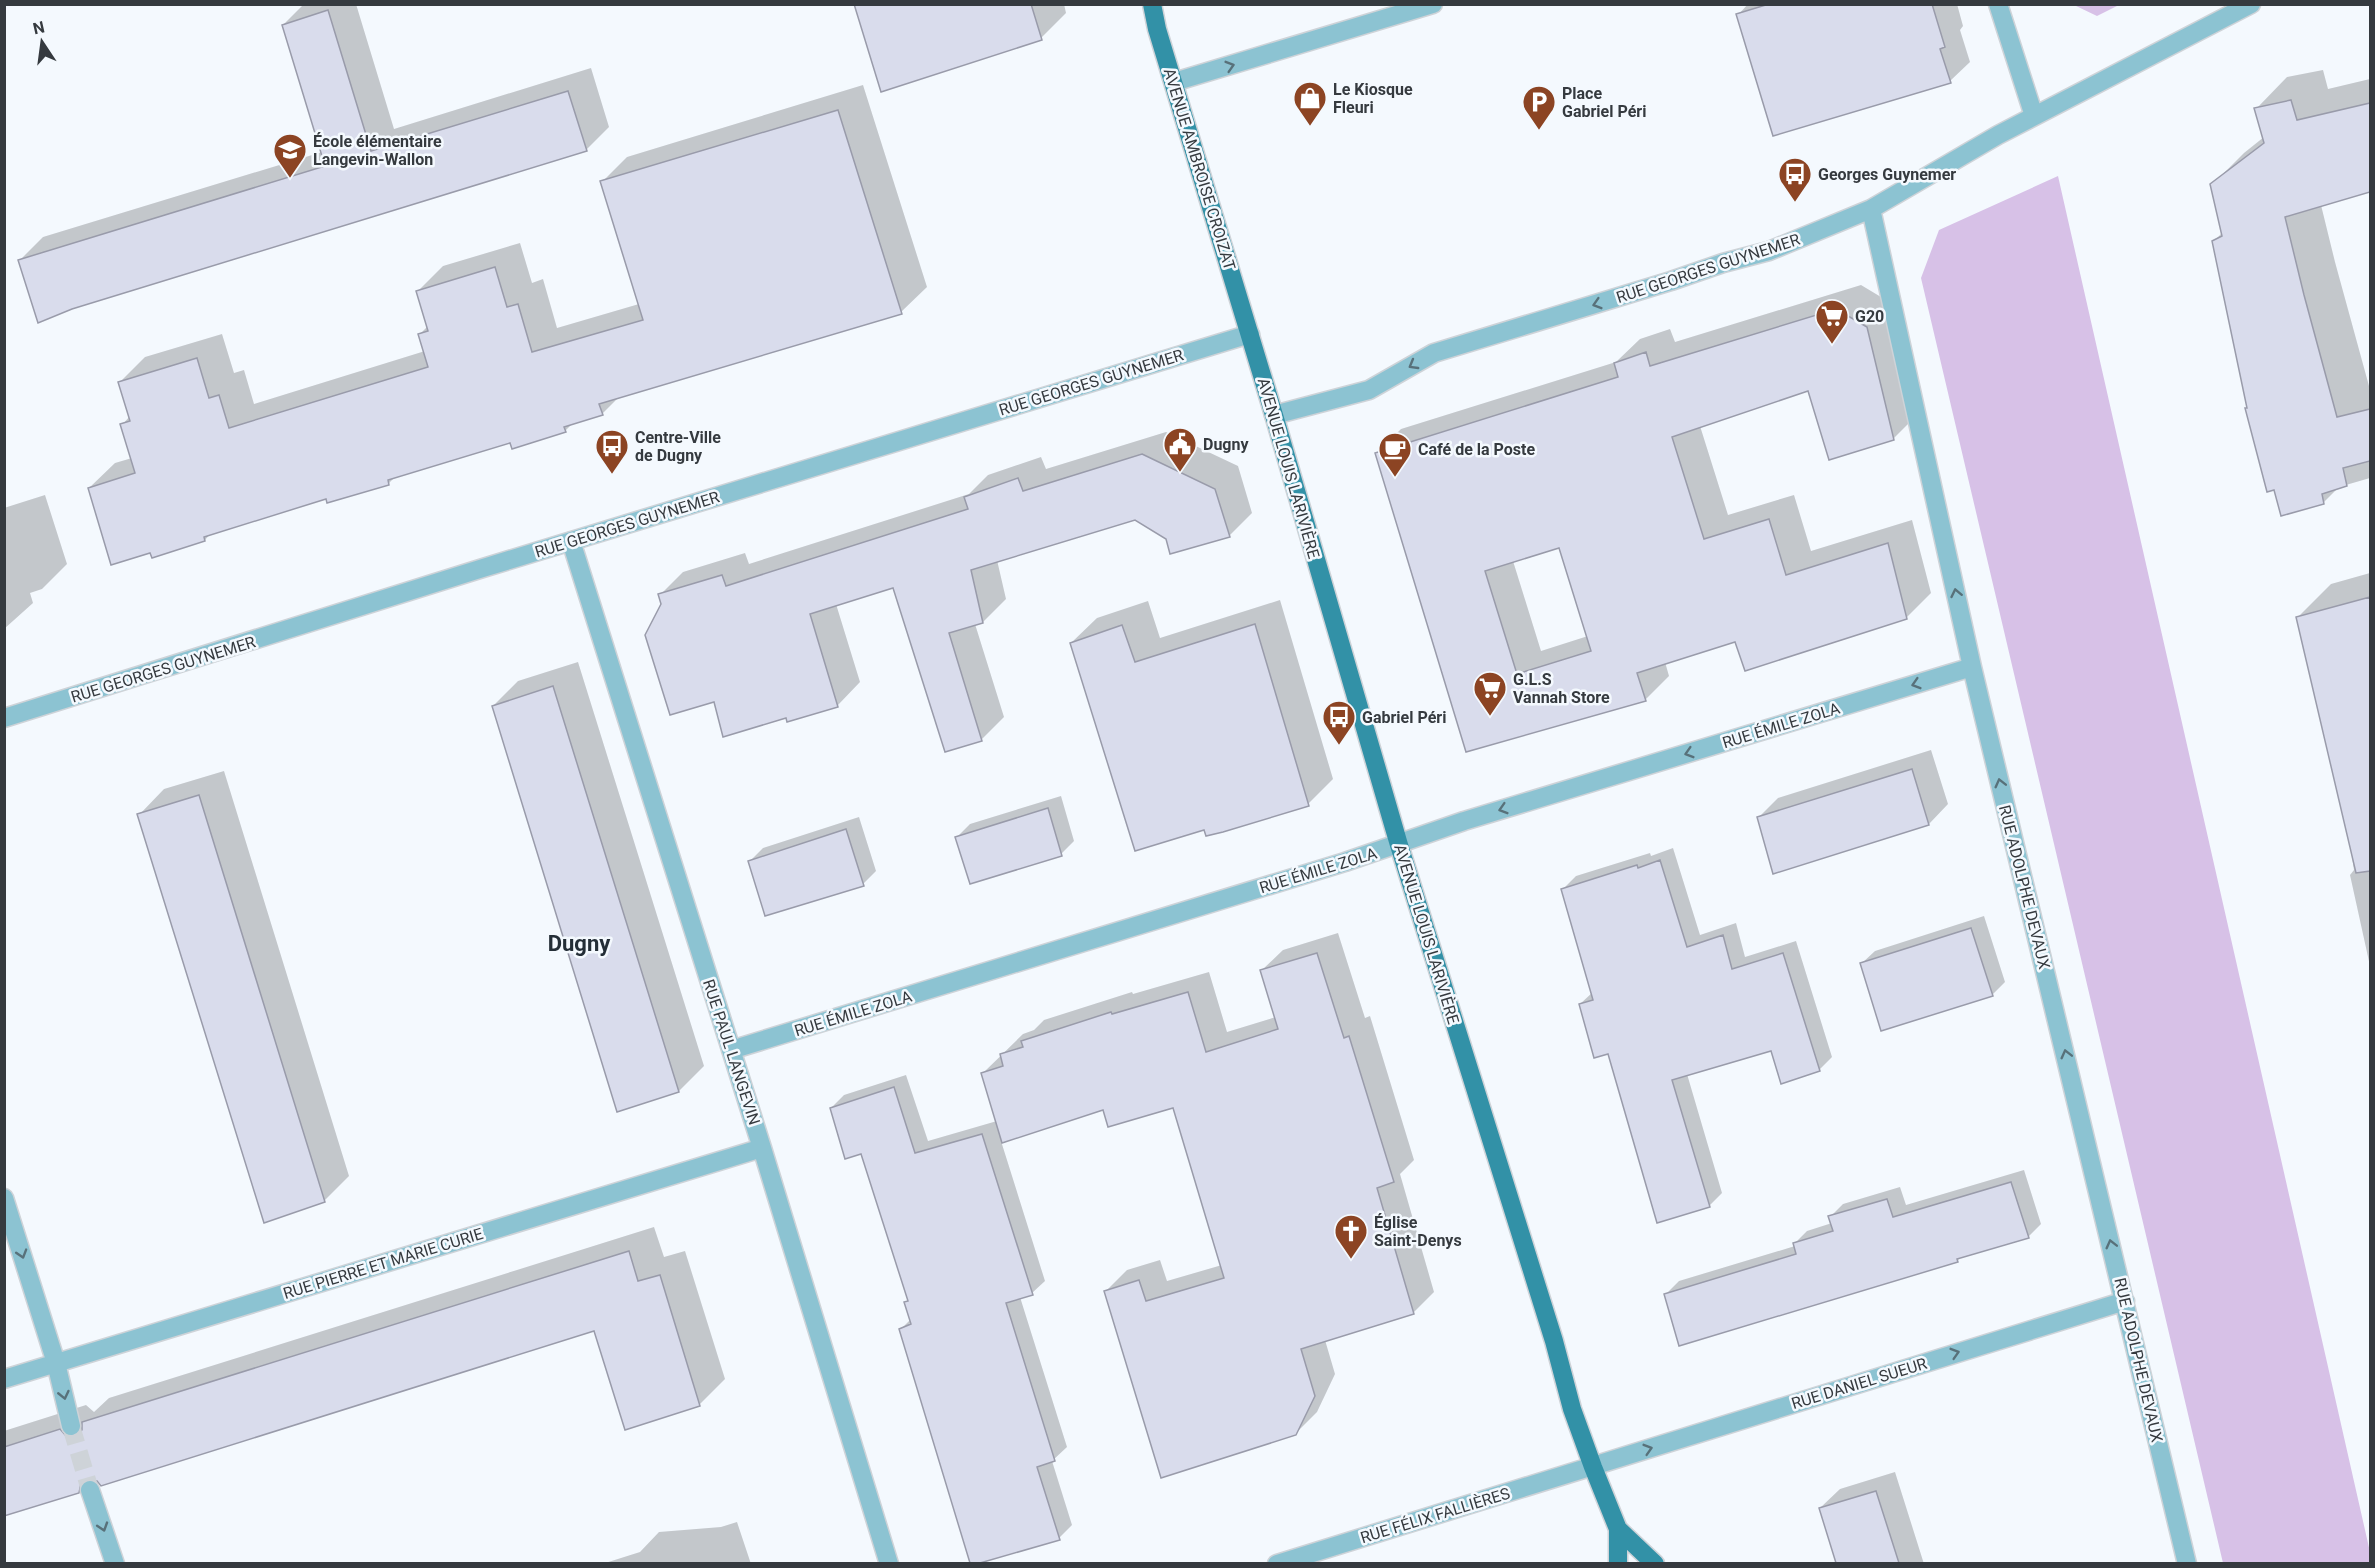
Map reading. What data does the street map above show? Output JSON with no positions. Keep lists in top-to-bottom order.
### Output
{
  "streets": {
    "main road": ["AVENUE AMBROISE CROIZAT", "AVENUE LOUIS LARIVIÈRE"],
    "street": [
      "RUE GEORGES GUYNEMER",
      "RUE ÉMILE ZOLA",
      "RUE ADOLPHE DEVAUX",
      "RUE PAUL LANGEVIN",
      "RUE PIERRE ET MARIE CURIE",
      "RUE DANIEL SUEUR",
      "RUE FÉLIX FALLIÈRES"
    ]
  },
  "crossings": [
    ["AVENUE AMBROISE CROIZAT", "RUE GEORGES GUYNEMER"],
    ["AVENUE AMBROISE CROIZAT", "AVENUE LOUIS LARIVIÈRE"],
    ["RUE GEORGES GUYNEMER", "AVENUE LOUIS LARIVIÈRE"],
    ["RUE GEORGES GUYNEMER", "RUE ADOLPHE DEVAUX"],
    ["RUE GEORGES GUYNEMER", "RUE PAUL LANGEVIN"],
    ["AVENUE LOUIS LARIVIÈRE", "RUE ÉMILE ZOLA"],
    ["AVENUE LOUIS LARIVIÈRE", "RUE DANIEL SUEUR"],
    ["AVENUE LOUIS LARIVIÈRE", "RUE FÉLIX FALLIÈRES"],
    ["RUE ÉMILE ZOLA", "RUE ADOLPHE DEVAUX"],
    ["RUE ÉMILE ZOLA", "RUE PAUL LANGEVIN"],
    ["RUE ADOLPHE DEVAUX", "RUE DANIEL SUEUR"],
    ["RUE PAUL LANGEVIN", "RUE PIERRE ET MARIE CURIE"],
    ["RUE DANIEL SUEUR", "RUE FÉLIX FALLIÈRES"]
  ],
  "one_way": ["RUE ÉMILE ZOLA", "RUE ADOLPHE DEVAUX", "RUE DANIEL SUEUR"],
  "districts": ["Dugny"],
  "places": {
    "shop": ["Le Kiosque Fleuri"],
    "parking": ["Place Gabriel Péri"],
    "school or university": ["École élémentaire Langevin-Wallon"],
    "bus stop": ["Georges Guynemer", "Centre-Ville de Dugny", "Gabriel Péri"],
    "supermarket": ["G20", "G.L.S Vannah Store"],
    "public building": ["Dugny"],
    "cafe": ["Café de la Poste"],
    "church": ["Église Saint-Denys"]
  },
  "north": "top"
}
